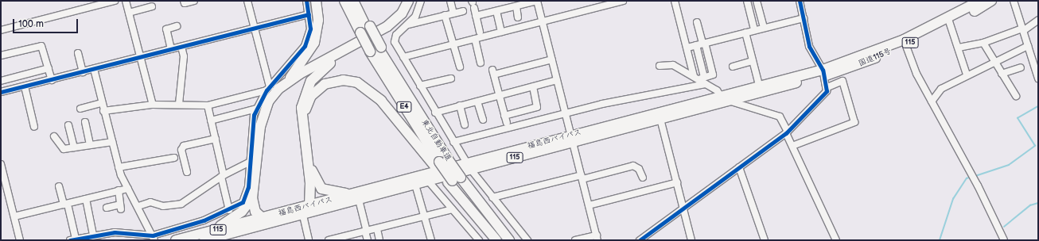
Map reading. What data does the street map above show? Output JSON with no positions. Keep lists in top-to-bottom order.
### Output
{
  "streets": {
    "highway": [
      "115",
      "国道115号",
      "E4",
      "福島西バイパス",
      "東北自動車道"
    ]
  },
  "crossings": [
    ["国道115号", "福島西バイパス"]
  ],
  "scale_bar": "100 m"
}
